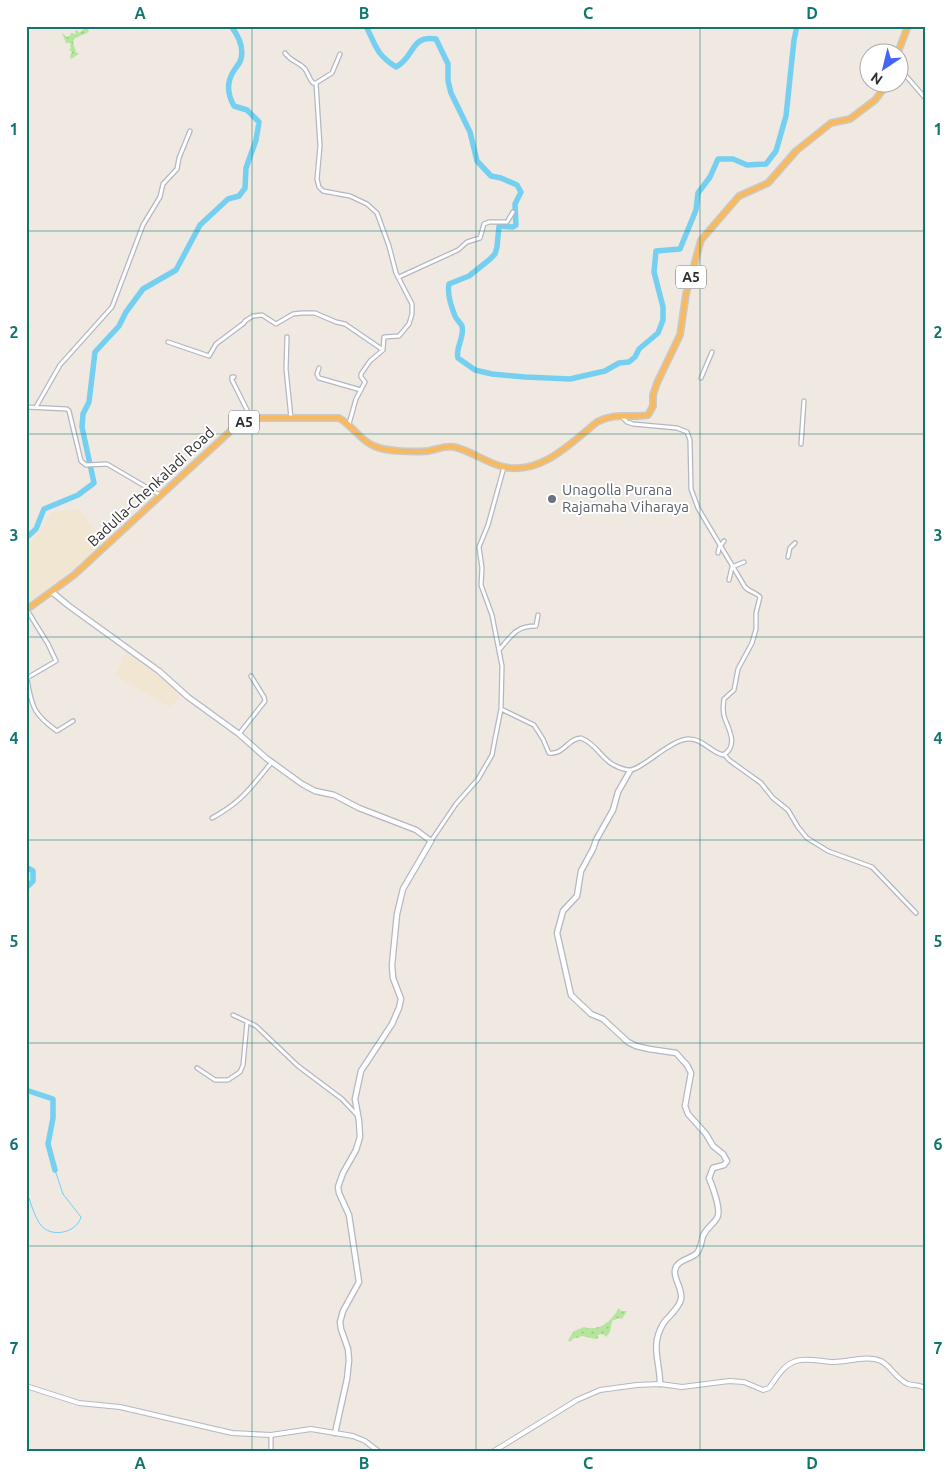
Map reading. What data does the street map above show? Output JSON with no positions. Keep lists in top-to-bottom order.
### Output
{
  "streets": {
    "highway": ["A5", "Badulla-Chenkaladi Road"]
  },
  "crossings": [
    ["A5", "Badulla-Chenkaladi Road"]
  ],
  "places": ["Unagolla Purana Rajamaha Viharaya"],
  "north": "bottom left",
  "grid": {
    "columns": [
      "A",
      "B",
      "C",
      "D"
    ],
    "rows": [
      "1",
      "2",
      "3",
      "4",
      "5",
      "6",
      "7"
    ]
  }
}
